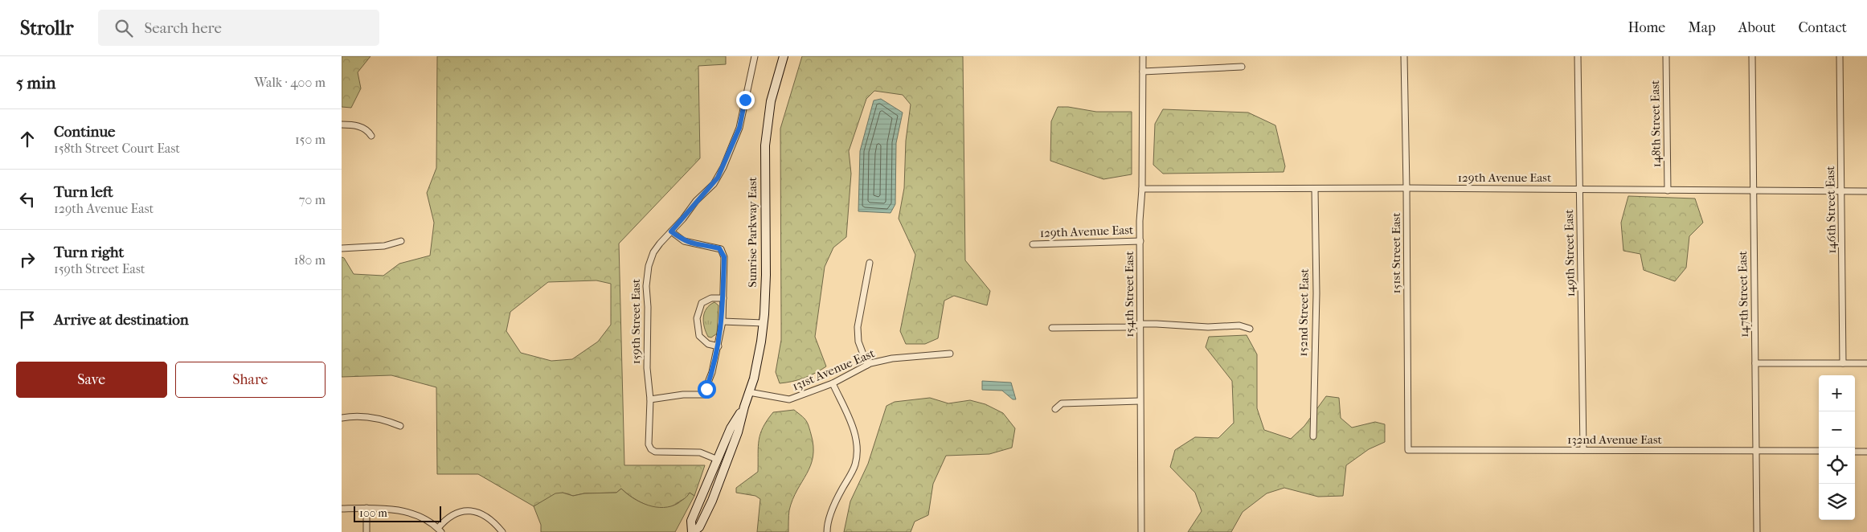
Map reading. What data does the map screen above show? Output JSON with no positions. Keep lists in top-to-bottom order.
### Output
{
  "streets": {
    "street": [
      "148th Street East",
      "129th Avenue East",
      "146th Street East",
      "Sunrise Parkway East",
      "151st Street East",
      "149th Street East",
      "154th Street East",
      "147th Street East",
      "152nd Street East",
      "159th Street East",
      "131st Avenue East",
      "132nd Avenue East"
    ]
  },
  "crossings": [
    ["148th Street East", "129th Avenue East"],
    ["129th Avenue East", "146th Street East"],
    ["129th Avenue East", "151st Street East"],
    ["129th Avenue East", "149th Street East"],
    ["129th Avenue East", "154th Street East"],
    ["129th Avenue East", "147th Street East"],
    ["129th Avenue East", "152nd Street East"],
    ["Sunrise Parkway East", "159th Street East"],
    ["Sunrise Parkway East", "131st Avenue East"],
    ["151st Street East", "132nd Avenue East"],
    ["149th Street East", "132nd Avenue East"],
    ["147th Street East", "132nd Avenue East"]
  ],
  "scale_bar": "100 m",
  "page": {
    "header": "Strollr",
    "search": "Search here",
    "nav": [
      "Home",
      "Map",
      "About",
      "Contact"
    ],
    "heading": ["5 min", "Walk · 400 m"],
    "list": [
      ["Continue", "158th Street Court East", "150 m"],
      ["Turn left", "129th Avenue East", "70 m"],
      ["Turn right", "159th Street East", "180 m"],
      "Arrive at destination"
    ],
    "buttons": ["Save", "Share"],
    "map_buttons": ["+", "−"],
    "scale": "100 m"
  }
}
